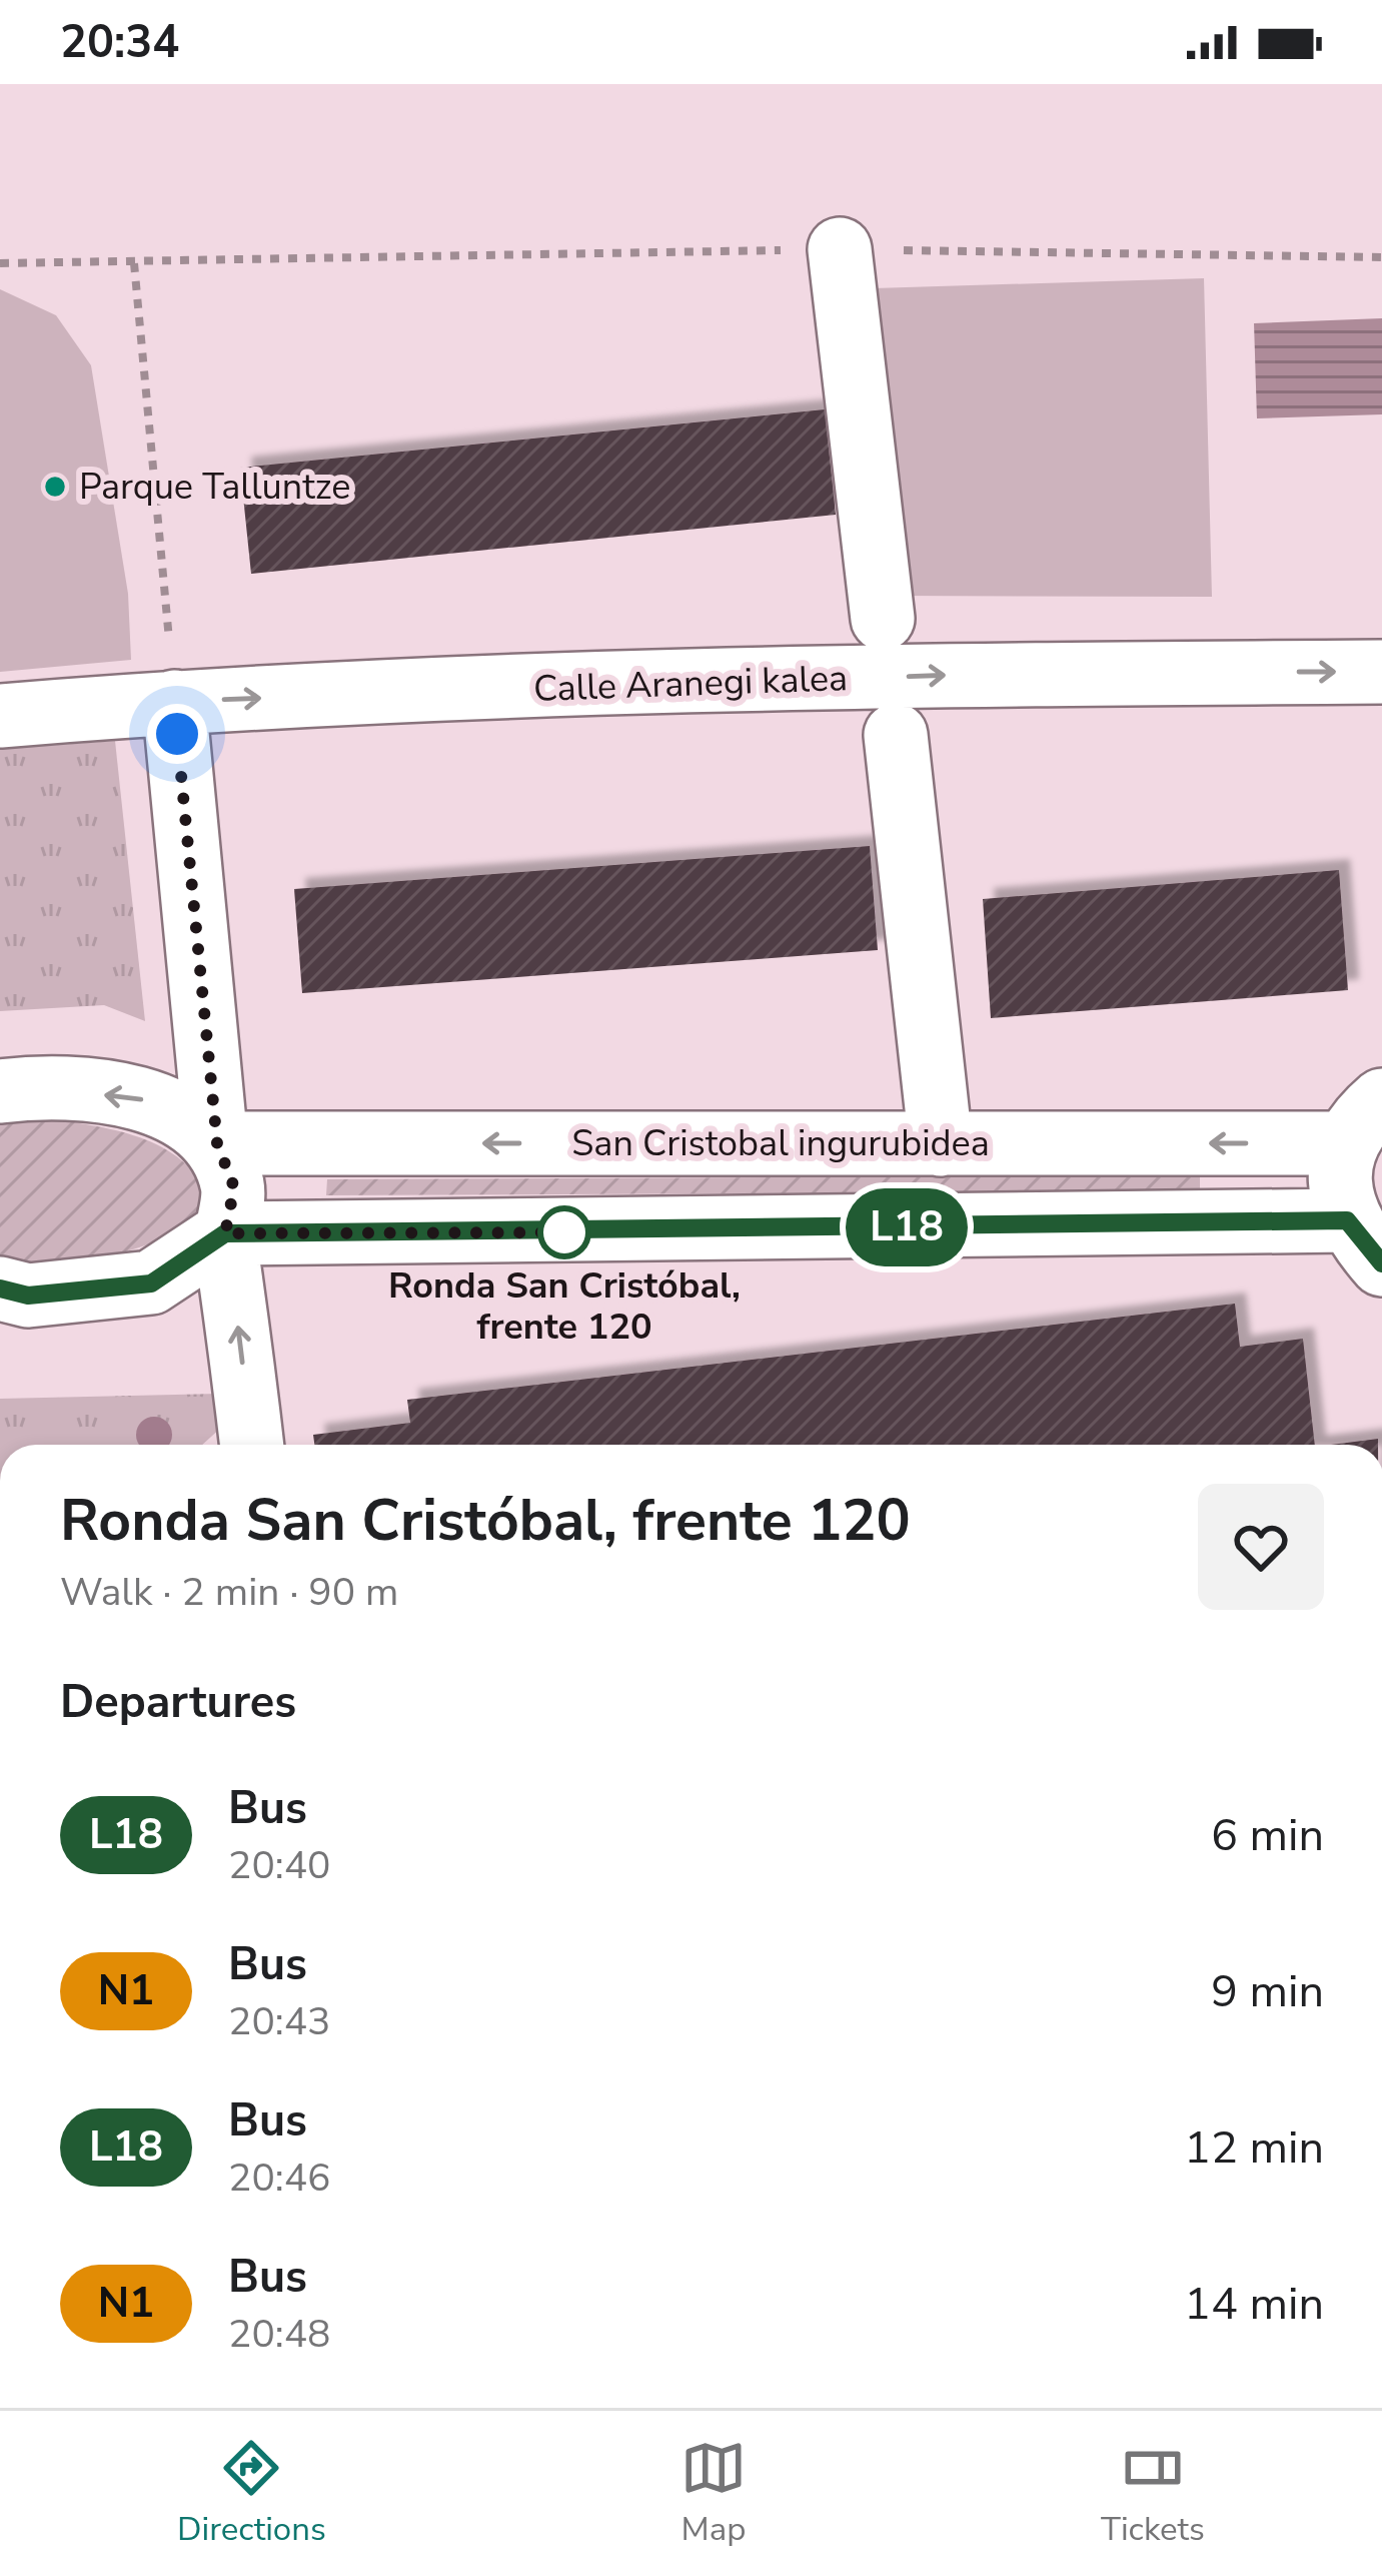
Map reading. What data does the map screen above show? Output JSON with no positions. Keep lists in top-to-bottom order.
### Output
{
  "streets": {
    "street": ["Calle Aranegi kalea", "San Cristobal ingurubidea"]
  },
  "places": ["Parque Talluntze", "Ronda San Cristóbal, frente 120"],
  "lines": ["bus line L18"],
  "page": {
    "status": "20:34",
    "on_map": "L18",
    "heading": [
      ["Ronda San Cristóbal, frente 120", "Walk · 2 min · 90 m"],
      "Departures"
    ],
    "list": [
      {
        "mark": "L18",
        "name": "Bus",
        "note": "20:40",
        "value": "6 min"
      },
      {
        "mark": "N1",
        "name": "Bus",
        "note": "20:43",
        "value": "9 min"
      },
      {
        "mark": "L18",
        "name": "Bus",
        "note": "20:46",
        "value": "12 min"
      },
      {
        "mark": "N1",
        "name": "Bus",
        "note": "20:48",
        "value": "14 min"
      }
    ],
    "tabs": ["Directions", "Map", "Tickets"]
  }
}
